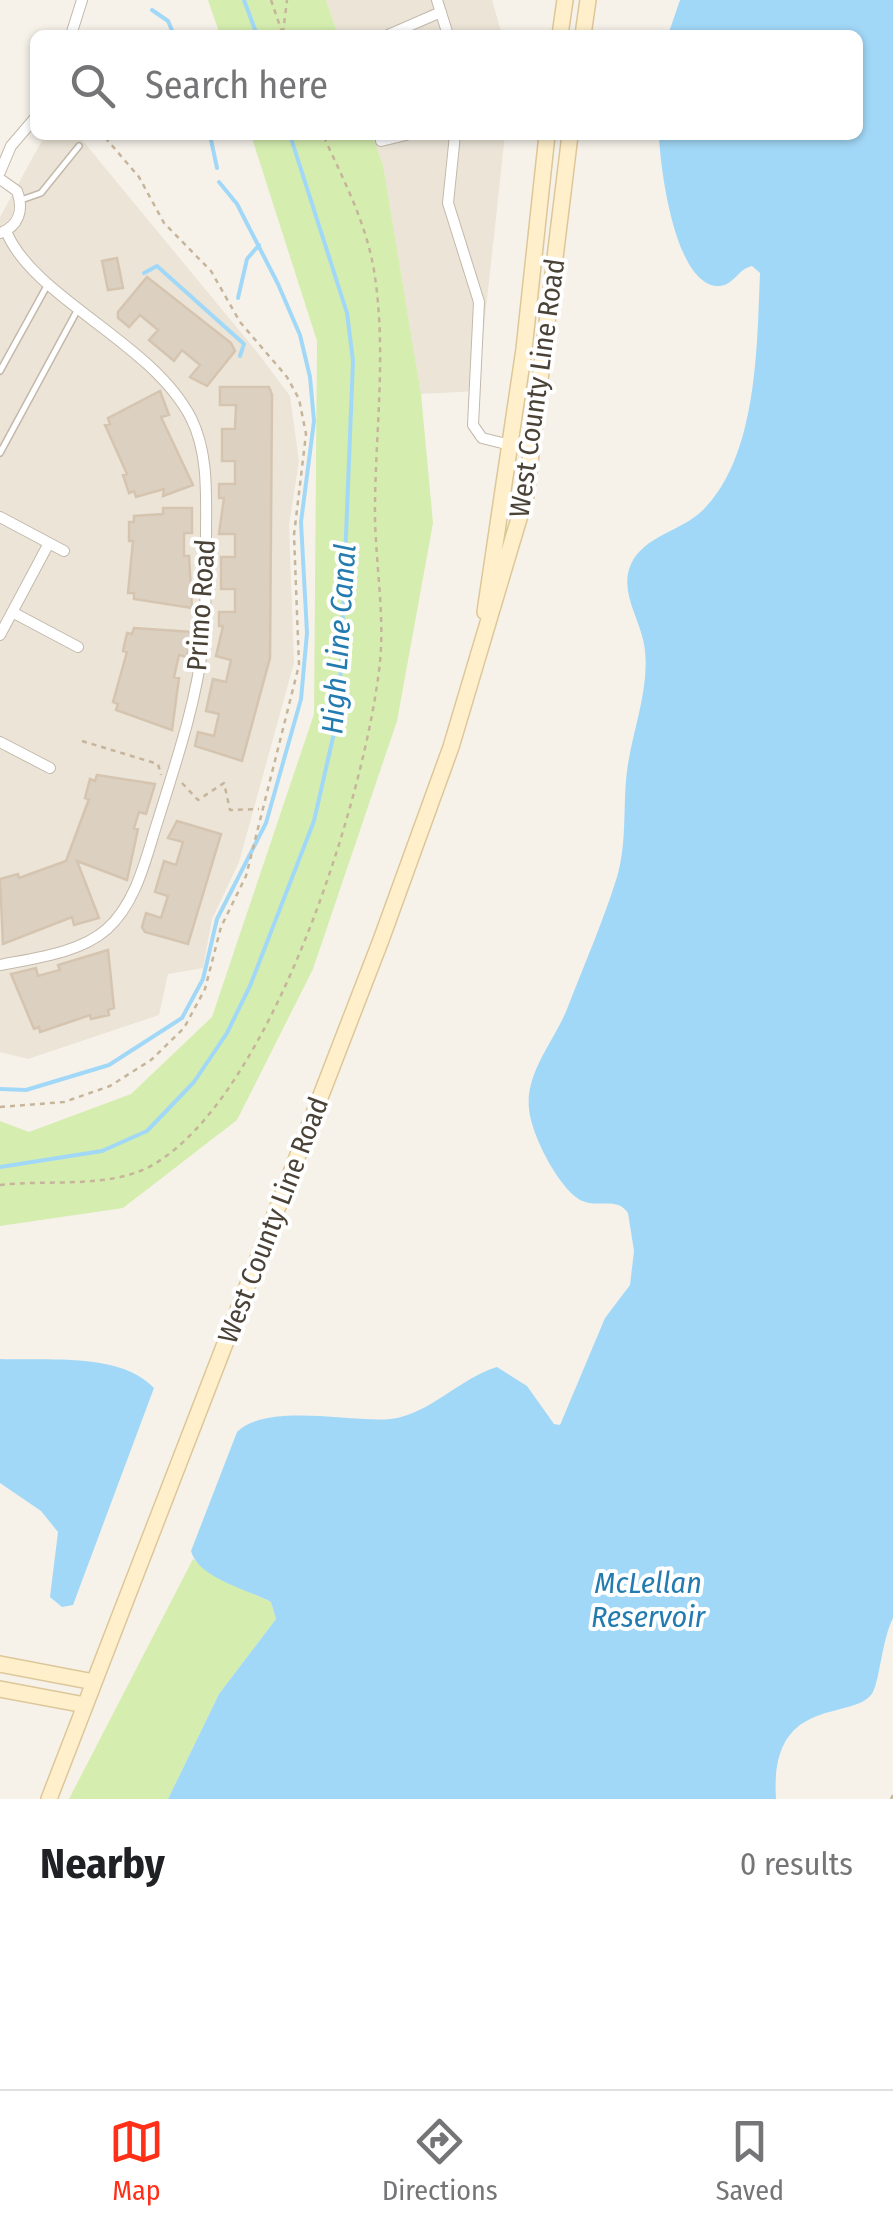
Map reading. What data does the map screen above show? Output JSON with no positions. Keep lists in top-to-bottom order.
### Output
{
  "streets": {
    "main road": ["West County Line Road"],
    "street": ["Primo Road"]
  },
  "water": ["High Line Canal", "McLellan Reservoir"],
  "page": {
    "search": "Search here",
    "heading": ["Nearby", "0 results"],
    "nav": ["Map", "Directions", "Saved"]
  }
}
